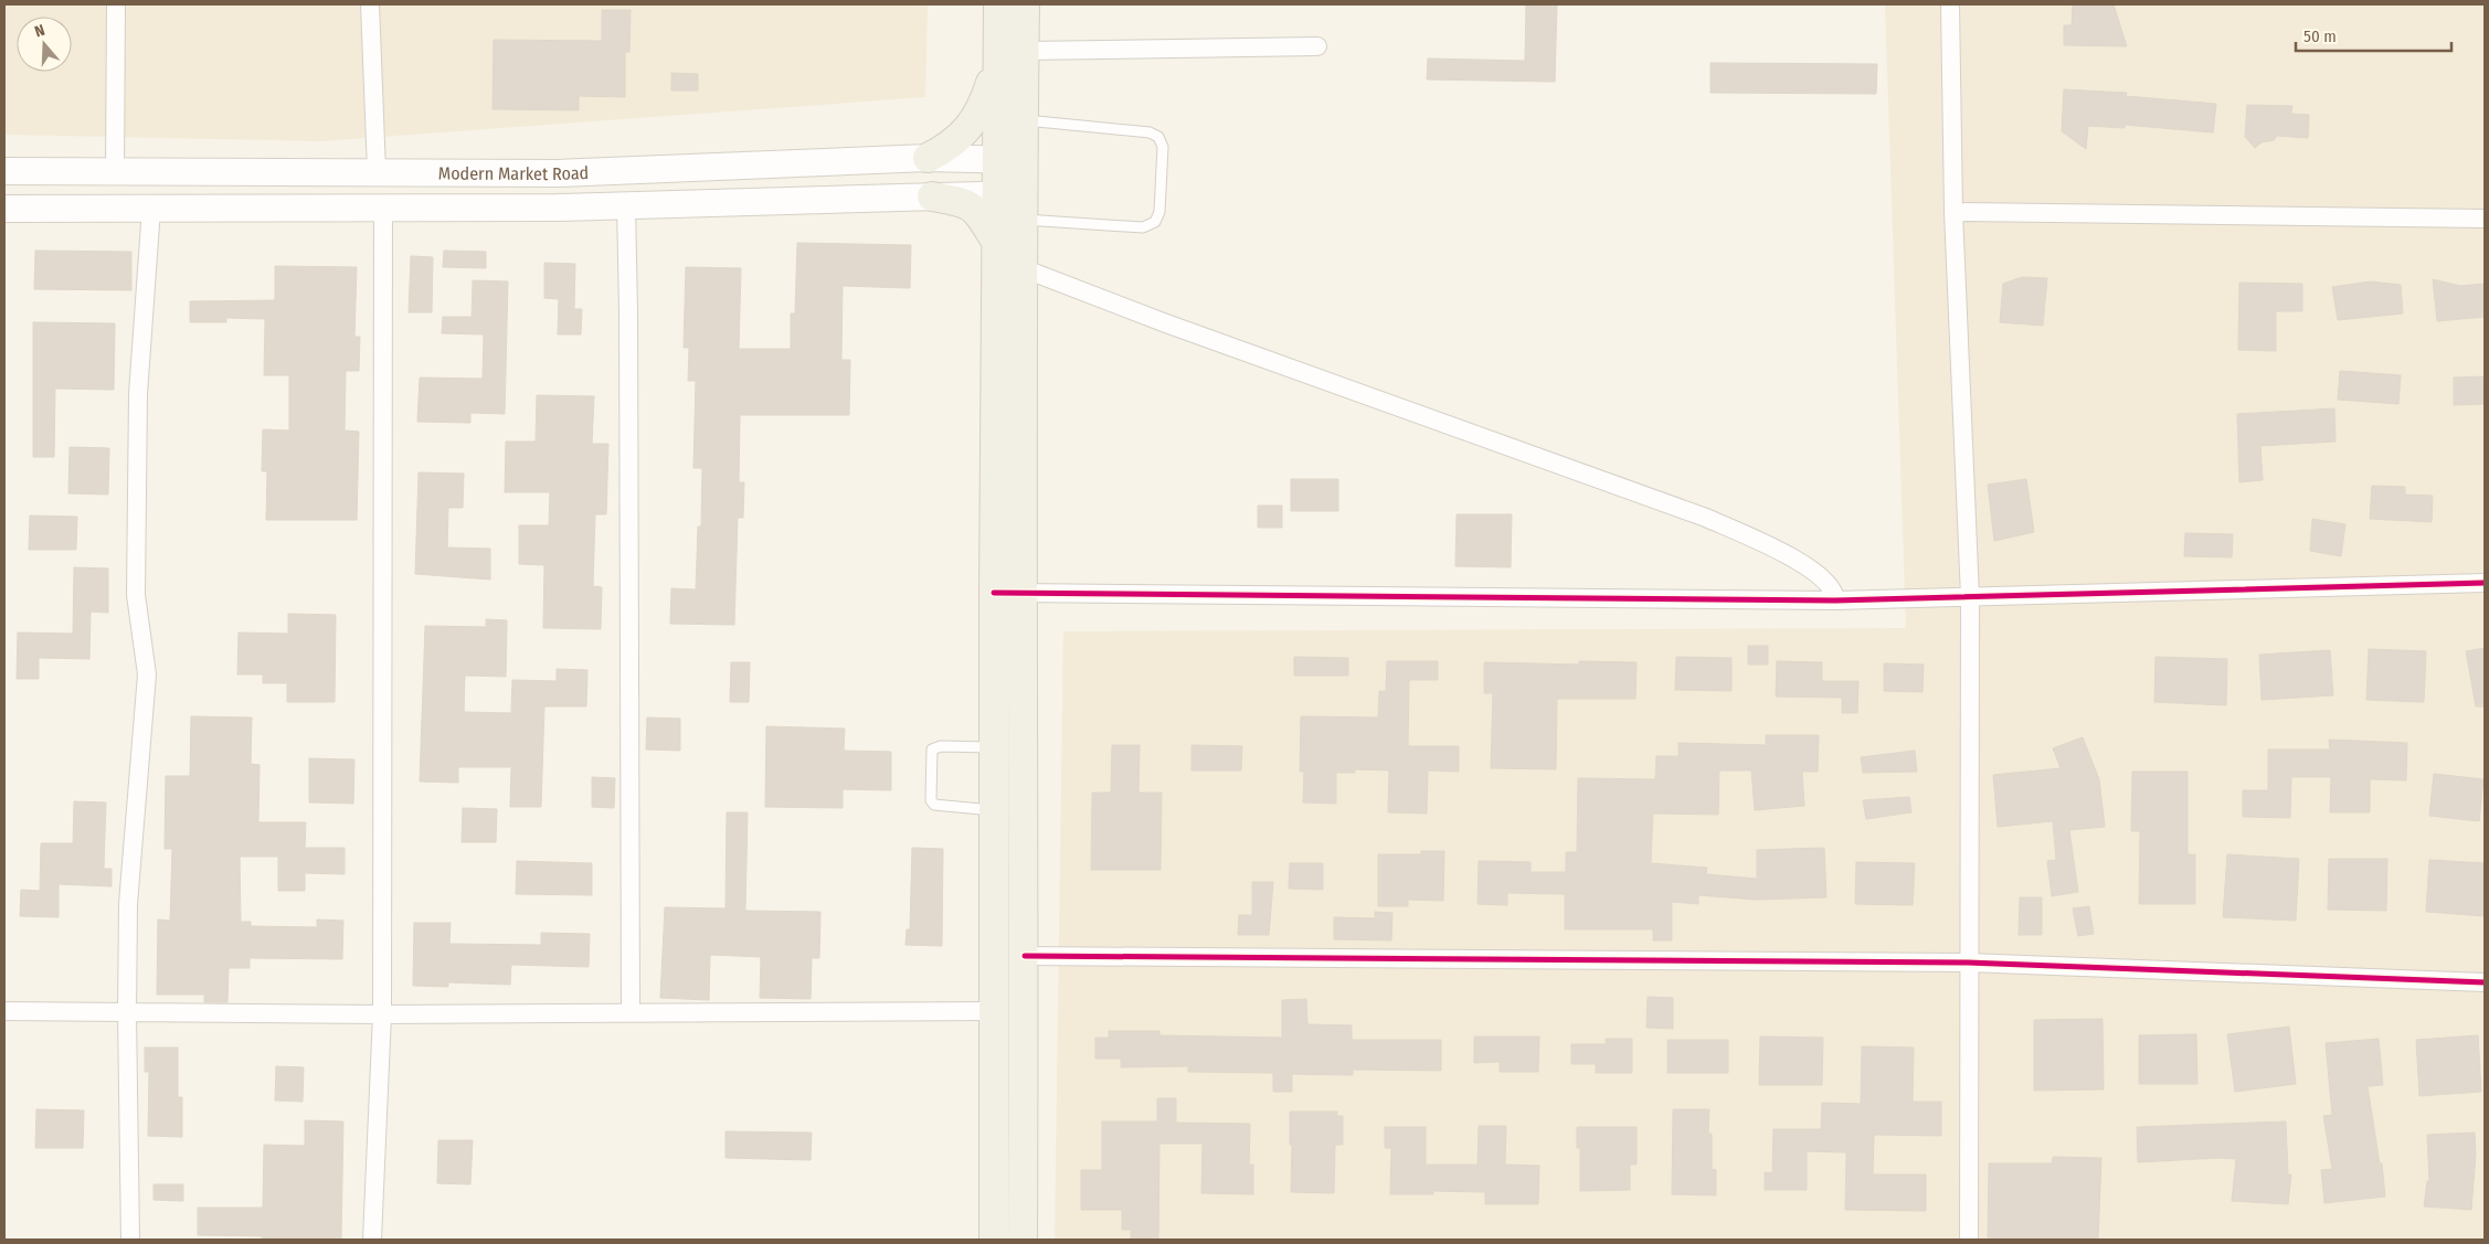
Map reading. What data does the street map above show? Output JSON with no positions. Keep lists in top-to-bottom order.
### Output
{
  "streets": {
    "street": ["Modern Market Road"]
  },
  "scale_bar": "50 m",
  "north": "top"
}
